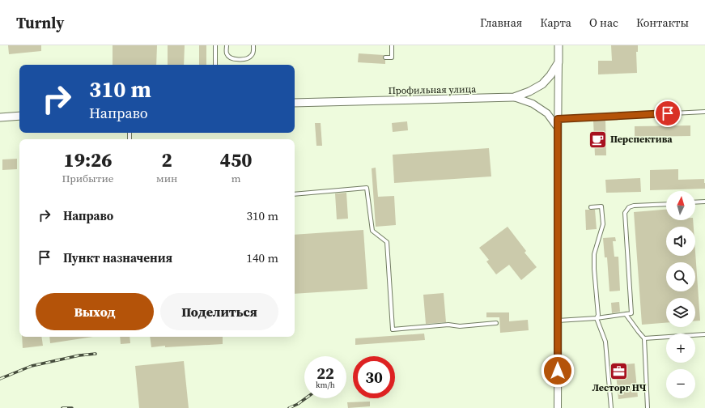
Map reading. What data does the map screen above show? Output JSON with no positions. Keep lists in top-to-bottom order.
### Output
{
  "streets": {
    "street": ["Профильная улица"]
  },
  "places": {
    "cafe": ["Перспектива"],
    "office": ["Лесторг НЧ"]
  },
  "north": "top",
  "page": {
    "header": "Turnly",
    "nav": [
      "Главная",
      "Карта",
      "О нас",
      "Контакты"
    ],
    "turn": ["310 m", "Направо"],
    "eta": [
      "19:26",
      "Прибытие",
      "2",
      "мин",
      "450",
      "m"
    ],
    "map_buttons": ["+", "−"],
    "list": [
      {
        "name": "Направо",
        "value": "310 m"
      },
      {
        "name": "Пункт назначения",
        "value": "140 m"
      }
    ],
    "buttons": ["Выход", "Поделиться"],
    "speed": "22 km/h",
    "limit": "30"
  }
}
